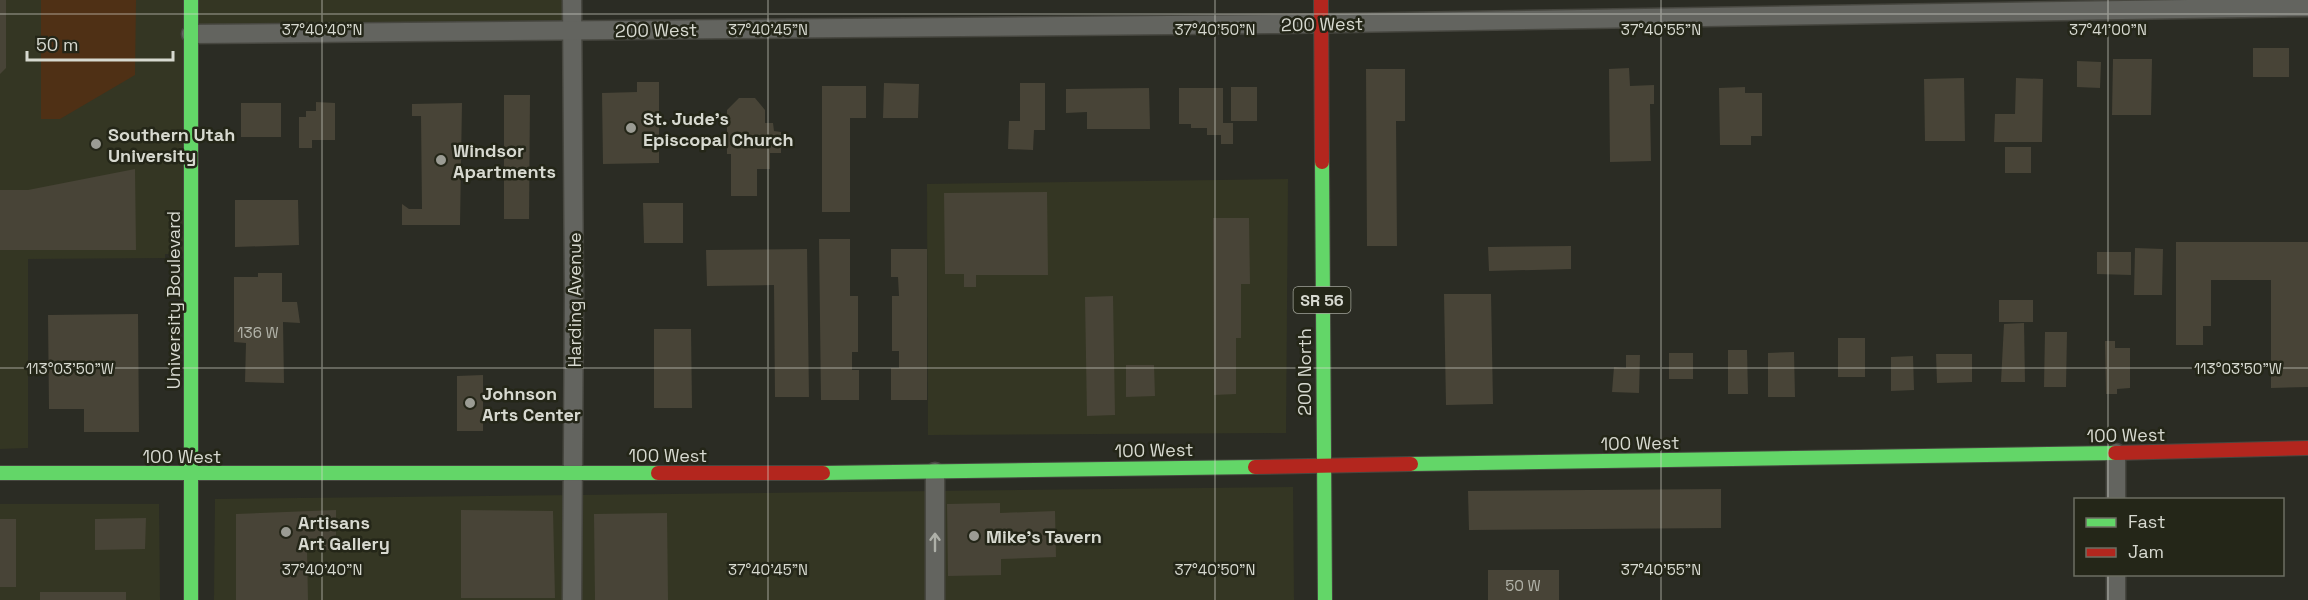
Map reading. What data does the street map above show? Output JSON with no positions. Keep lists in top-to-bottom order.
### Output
{
  "streets": {
    "street": [
      "200 West",
      "University Boulevard",
      "Harding Avenue",
      "SR 56",
      "200 North",
      "100 West"
    ]
  },
  "crossings": [
    ["200 West", "University Boulevard"],
    ["200 West", "Harding Avenue"],
    ["200 West", "200 North"],
    ["University Boulevard", "100 West"],
    ["Harding Avenue", "100 West"],
    ["200 North", "100 West"]
  ],
  "places": [
    "St. Jude's Episcopal Church",
    "Southern Utah University",
    "Windsor Apartments",
    "Johnson Arts Center",
    "Artisans Art Gallery",
    "Mike's Tavern"
  ],
  "house_numbers": ["136 W", "50 W"],
  "legend": ["Fast", "Jam"],
  "scale_bar": "50 m",
  "coordinates": [
    "37°40'40\"N",
    "37°40'45\"N",
    "37°40'50\"N",
    "37°40'55\"N",
    "37°41'00\"N",
    "113°03'50\"W"
  ]
}
